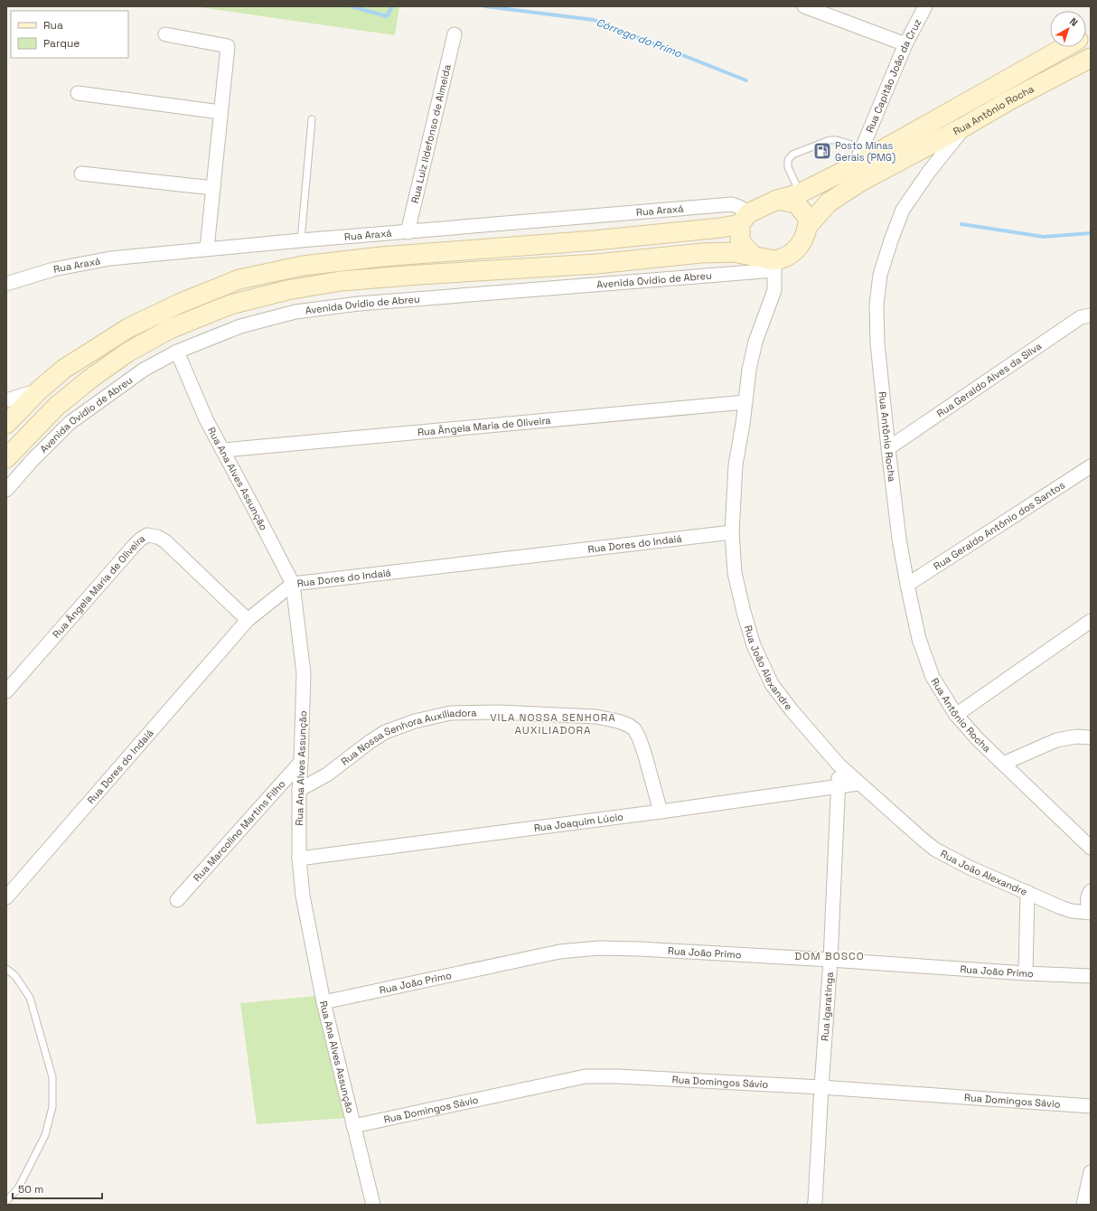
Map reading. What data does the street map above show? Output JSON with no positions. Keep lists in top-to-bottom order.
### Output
{
  "streets": {
    "main road": ["Rua Antônio Rocha", "Avenida Ovídio de Abreu"],
    "street": [
      "Rua Capitão João da Cruz",
      "Rua Luiz Ildefonso de Almeida",
      "Rua Araxá",
      "Rua Geraldo Alves da Silva",
      "Rua Ângela Maria de Oliveira",
      "Rua Ana Alves Assunção",
      "Rua Geraldo Antônio dos Santos",
      "Rua Dores do Indaiá",
      "Rua João Alexandre",
      "Rua Nossa Senhora Auxiliadora",
      "Rua Joaquim Lúcio",
      "Rua Marcolino Martins Filho",
      "Rua João Primo",
      "Rua Igaratinga",
      "Rua Domingos Sávio"
    ]
  },
  "crossings": [
    ["Rua Antônio Rocha", "Rua Geraldo Alves da Silva"],
    ["Rua Antônio Rocha", "Rua Geraldo Antônio dos Santos"],
    ["Rua Luiz Ildefonso de Almeida", "Rua Araxá"],
    ["Rua Araxá", "Avenida Ovídio de Abreu"],
    ["Rua Araxá", "Rua João Alexandre"],
    ["Avenida Ovídio de Abreu", "Rua Ana Alves Assunção"],
    ["Avenida Ovídio de Abreu", "Rua João Alexandre"],
    ["Rua Ângela Maria de Oliveira", "Rua Ana Alves Assunção"],
    ["Rua Ângela Maria de Oliveira", "Rua Dores do Indaiá"],
    ["Rua Ângela Maria de Oliveira", "Rua João Alexandre"],
    ["Rua Ana Alves Assunção", "Rua Dores do Indaiá"],
    ["Rua Ana Alves Assunção", "Rua Nossa Senhora Auxiliadora"],
    ["Rua Ana Alves Assunção", "Rua Joaquim Lúcio"],
    ["Rua Ana Alves Assunção", "Rua Marcolino Martins Filho"],
    ["Rua Ana Alves Assunção", "Rua João Primo"],
    ["Rua Ana Alves Assunção", "Rua Domingos Sávio"],
    ["Rua Dores do Indaiá", "Rua João Alexandre"],
    ["Rua João Alexandre", "Rua Joaquim Lúcio"],
    ["Rua João Alexandre", "Rua Igaratinga"],
    ["Rua Nossa Senhora Auxiliadora", "Rua Joaquim Lúcio"],
    ["Rua Joaquim Lúcio", "Rua Igaratinga"],
    ["Rua João Primo", "Rua Igaratinga"],
    ["Rua Igaratinga", "Rua Domingos Sávio"]
  ],
  "districts": ["VILA NOSSA SENHORA AUXILIADORA", "DOM BOSCO"],
  "water": ["Córrego do Primo"],
  "places": {
    "fuel station": ["Posto Minas Gerais (PMG)"]
  },
  "legend": ["Rua", "Parque"],
  "scale_bar": "50 m",
  "north": "top right"
}
